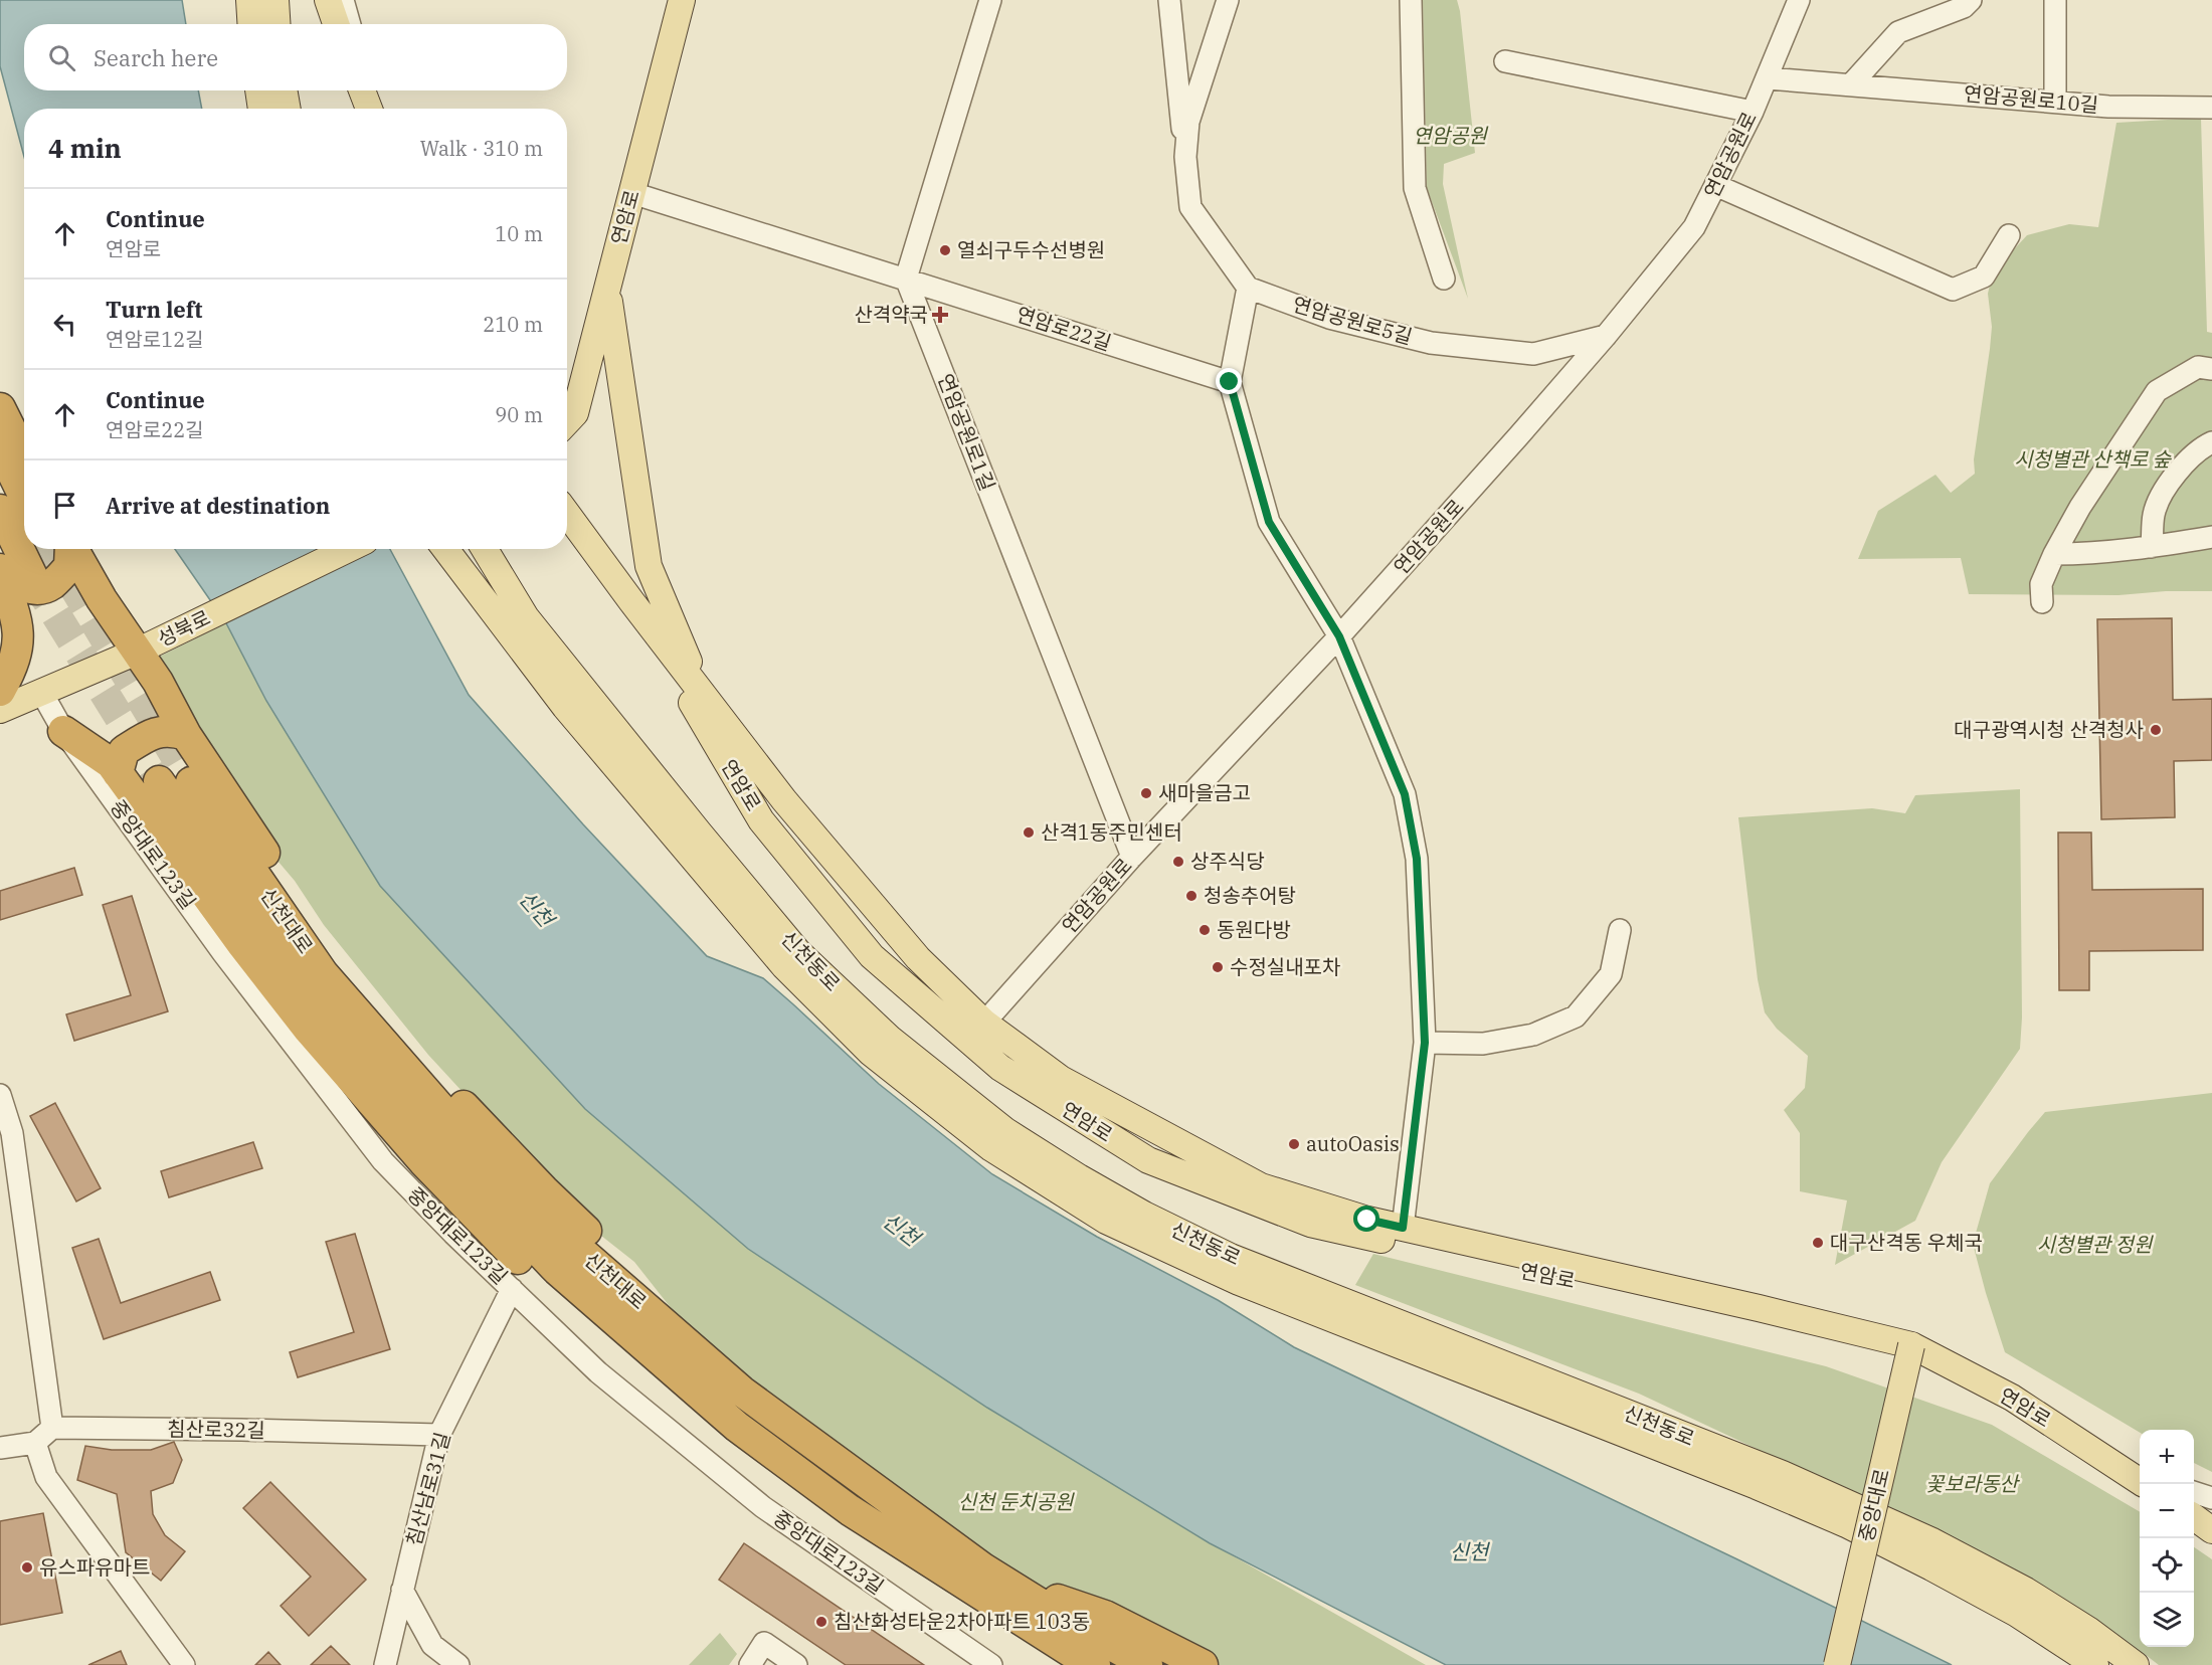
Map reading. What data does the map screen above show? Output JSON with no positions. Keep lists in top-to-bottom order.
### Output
{
  "streets": {
    "highway": ["신천대로"],
    "main road": [
      "연암로",
      "성북로",
      "신천동로",
      "중앙대로"
    ],
    "street": [
      "연암공원로10길",
      "연암공원로",
      "연암공원로5길",
      "연암로22길",
      "연암공원로1길",
      "중앙대로123길",
      "침산로32길",
      "침산남로31길"
    ]
  },
  "crossings": [
    ["연암공원로10길", "연암공원로"],
    ["연암공원로", "연암로"],
    ["연암공원로", "연암공원로5길"],
    ["연암공원로", "연암공원로1길"],
    ["연암로", "연암로22길"],
    ["연암로", "중앙대로"],
    ["연암로22길", "연암공원로1길"],
    ["성북로", "중앙대로123길"],
    ["중앙대로123길", "침산남로31길"],
    ["침산로32길", "침산남로31길"]
  ],
  "water": ["신천"],
  "parks": [
    "연암공원",
    "시청별관 산책로 숲",
    "시청별관 정원",
    "꽃보라동산",
    "신천 둔치공원"
  ],
  "places": {
    "other": [
      "열쇠구두수선병원",
      "대구광역시청 산격청사",
      "새마을금고",
      "산격1동주민센터",
      "상주식당",
      "청송추어탕",
      "동원다방",
      "수정실내포차",
      "autoOasis",
      "대구산격동 우체국",
      "유스파유마트",
      "침산화성타운2차아파트 103동"
    ],
    "health": ["산격약국"]
  },
  "page": {
    "search": "Search here",
    "heading": ["4 min", "Walk · 310 m"],
    "list": [
      ["Continue", "연암로", "10 m"],
      ["Turn left", "연암로12길", "210 m"],
      ["Continue", "연암로22길", "90 m"],
      "Arrive at destination"
    ],
    "map_buttons": ["+", "−"]
  }
}
